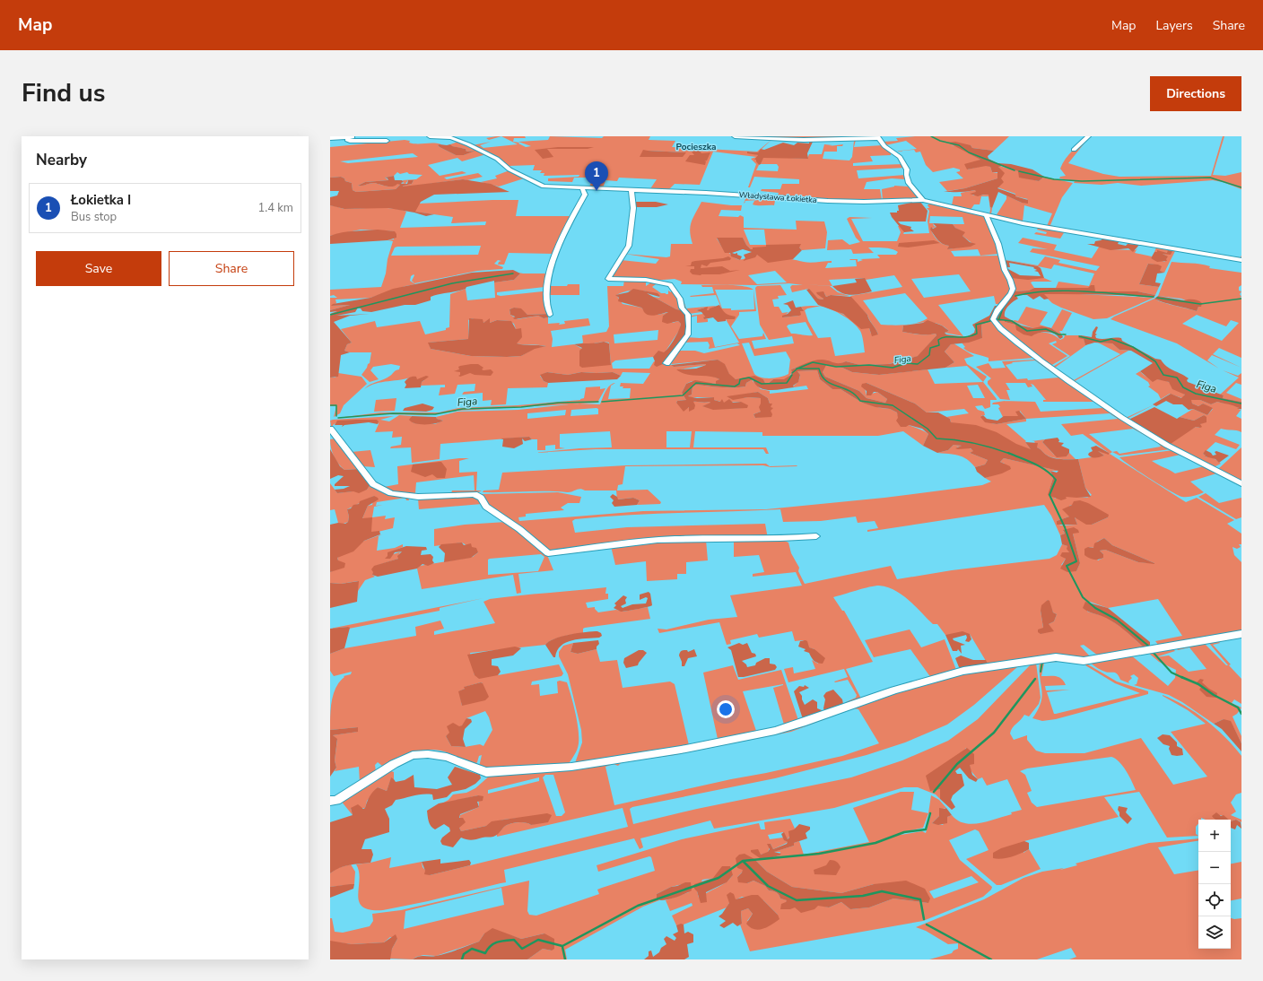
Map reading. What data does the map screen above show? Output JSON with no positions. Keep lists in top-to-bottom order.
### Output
{
  "streets": {
    "street": ["Władysława Łokietka"]
  },
  "districts": ["Pocieszka"],
  "water": ["Figa"],
  "page": {
    "header": "Map",
    "nav": ["Map", "Layers", "Share"],
    "title": "Find us",
    "buttons": [
      "Directions",
      ["Save", "Share"]
    ],
    "heading": "Nearby",
    "pins": "1",
    "list": [
      {
        "mark": "1",
        "name": "Łokietka I",
        "note": "Bus stop",
        "value": "1.4 km"
      }
    ],
    "map_buttons": ["+", "−"]
  }
}
